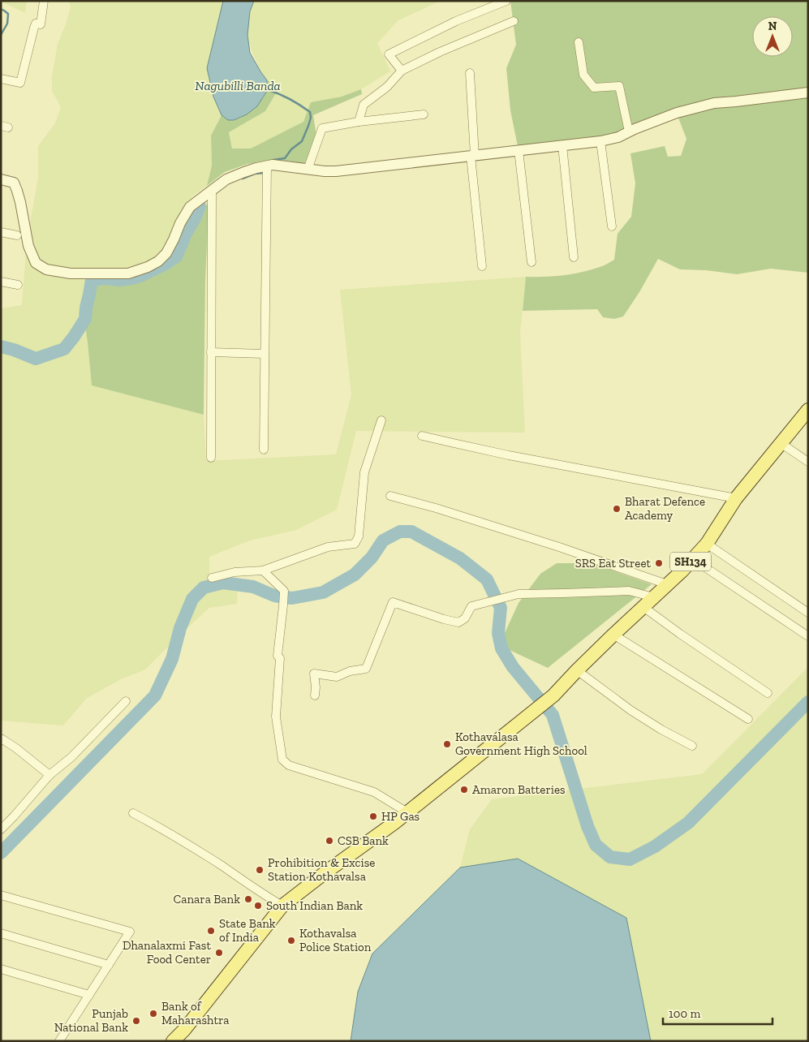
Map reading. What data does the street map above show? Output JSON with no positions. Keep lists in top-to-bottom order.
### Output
{
  "streets": {
    "main road": ["SH134"]
  },
  "water": ["Nagubilli Banda"],
  "places": [
    "Bharat Defence Academy",
    "SRS Eat Street",
    "Kothavalasa Government High School",
    "Amaron Batteries",
    "HP Gas",
    "CSB Bank",
    "Prohibition & Excise Station Kothavalsa",
    "Canara Bank",
    "South Indian Bank",
    "State Bank of India",
    "Kothavalsa Police Station",
    "Dhanalaxmi Fast Food Center",
    "Bank of Maharashtra",
    "Punjab National Bank"
  ],
  "scale_bar": "100 m",
  "north": "top"
}
